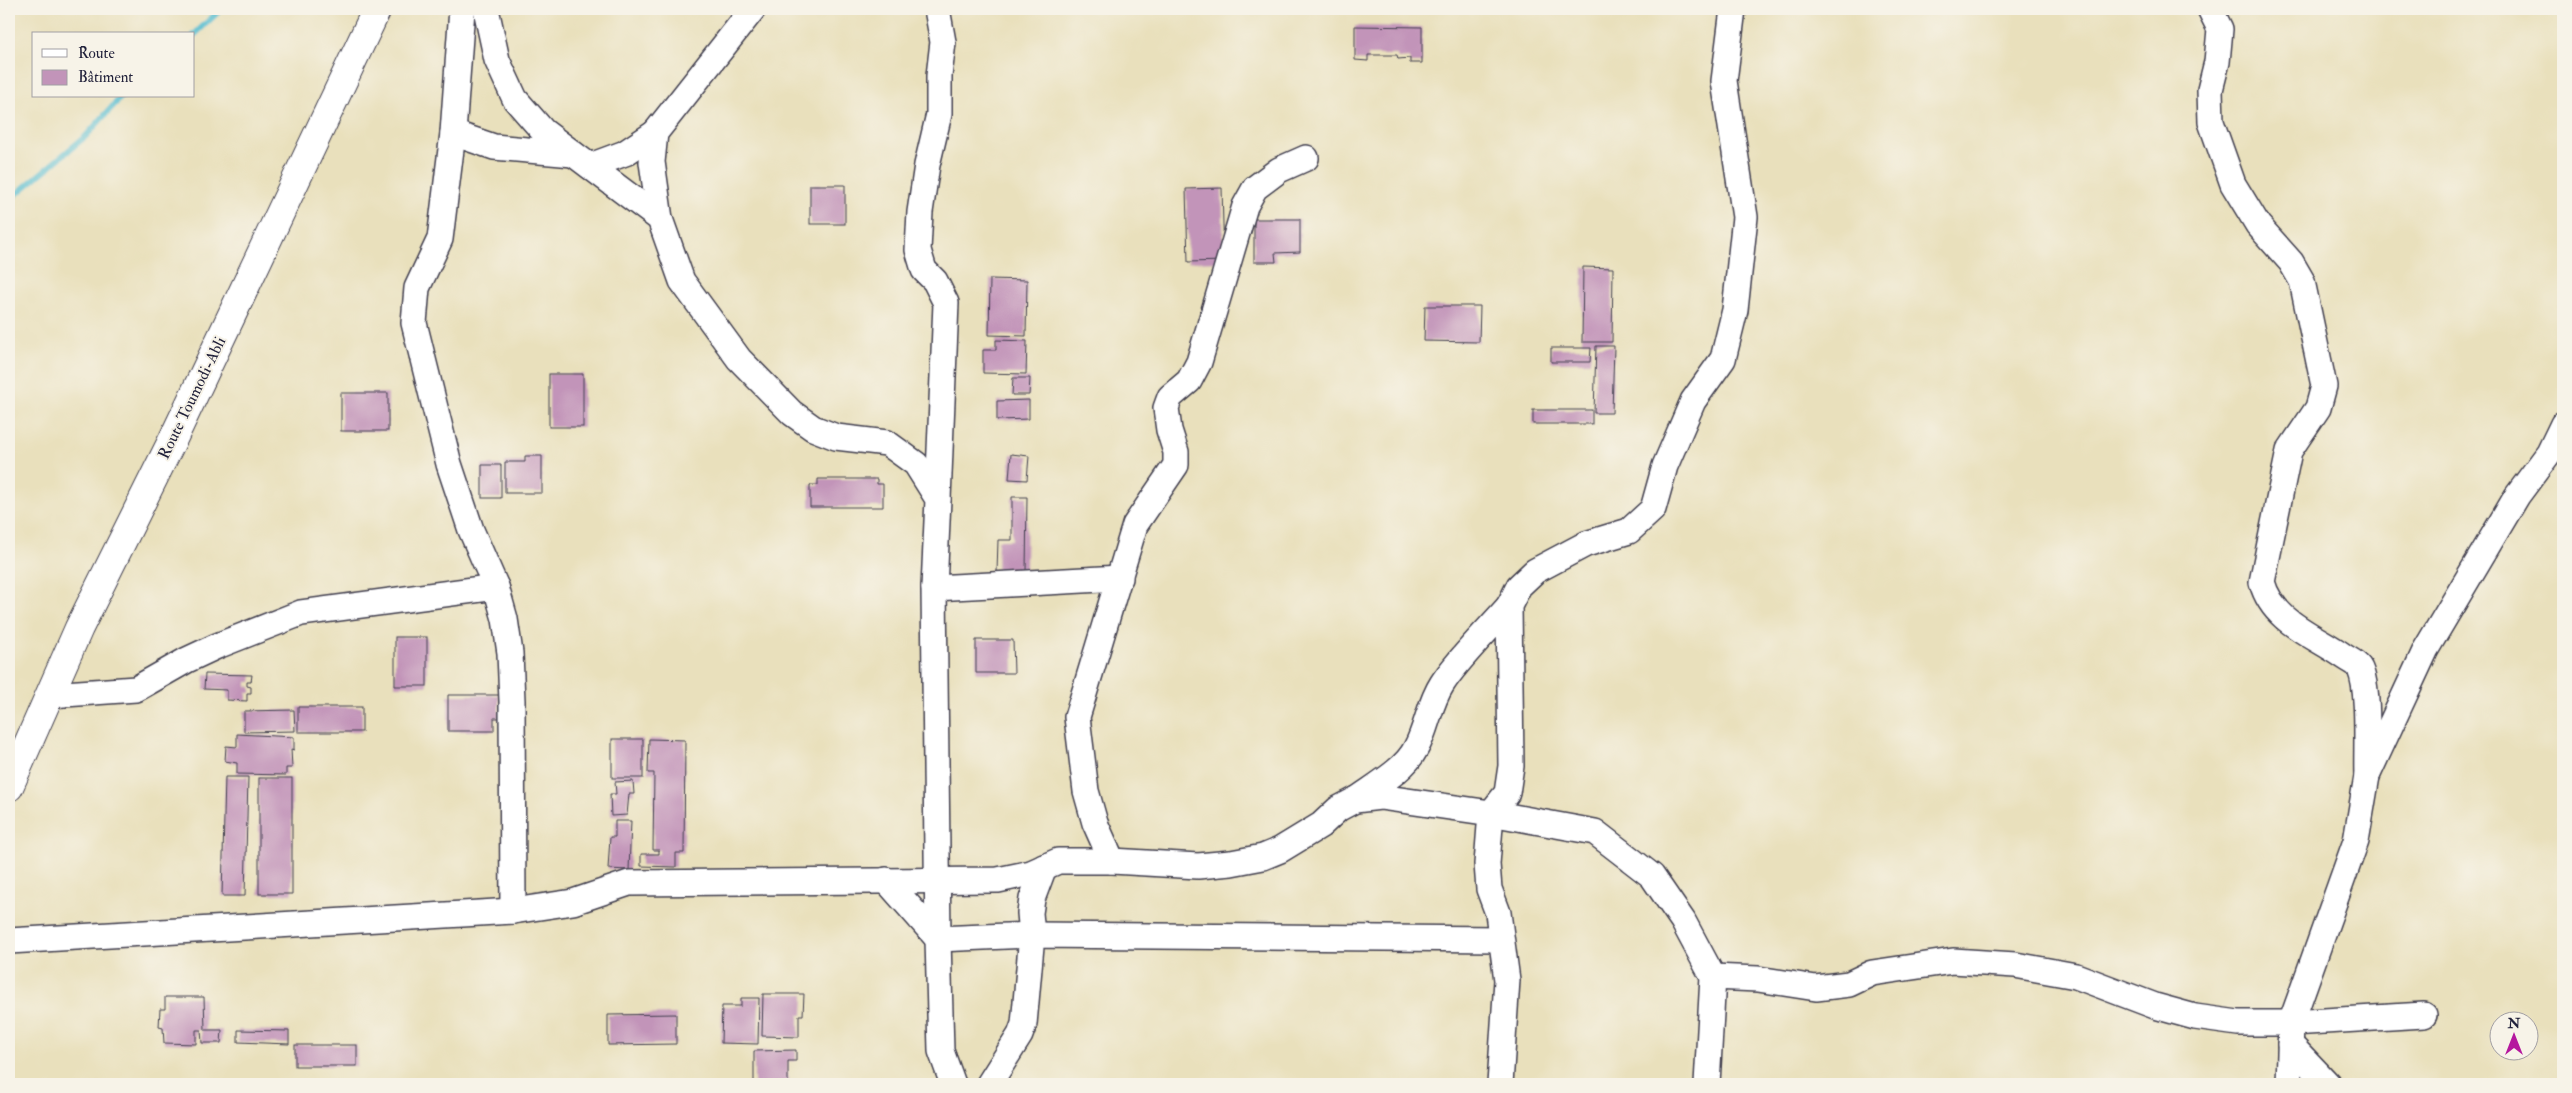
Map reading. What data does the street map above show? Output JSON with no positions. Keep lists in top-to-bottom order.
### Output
{
  "streets": {
    "street": ["Route Toumodi-Abli"]
  },
  "legend": ["Route", "Bâtiment"],
  "north": "top"
}
